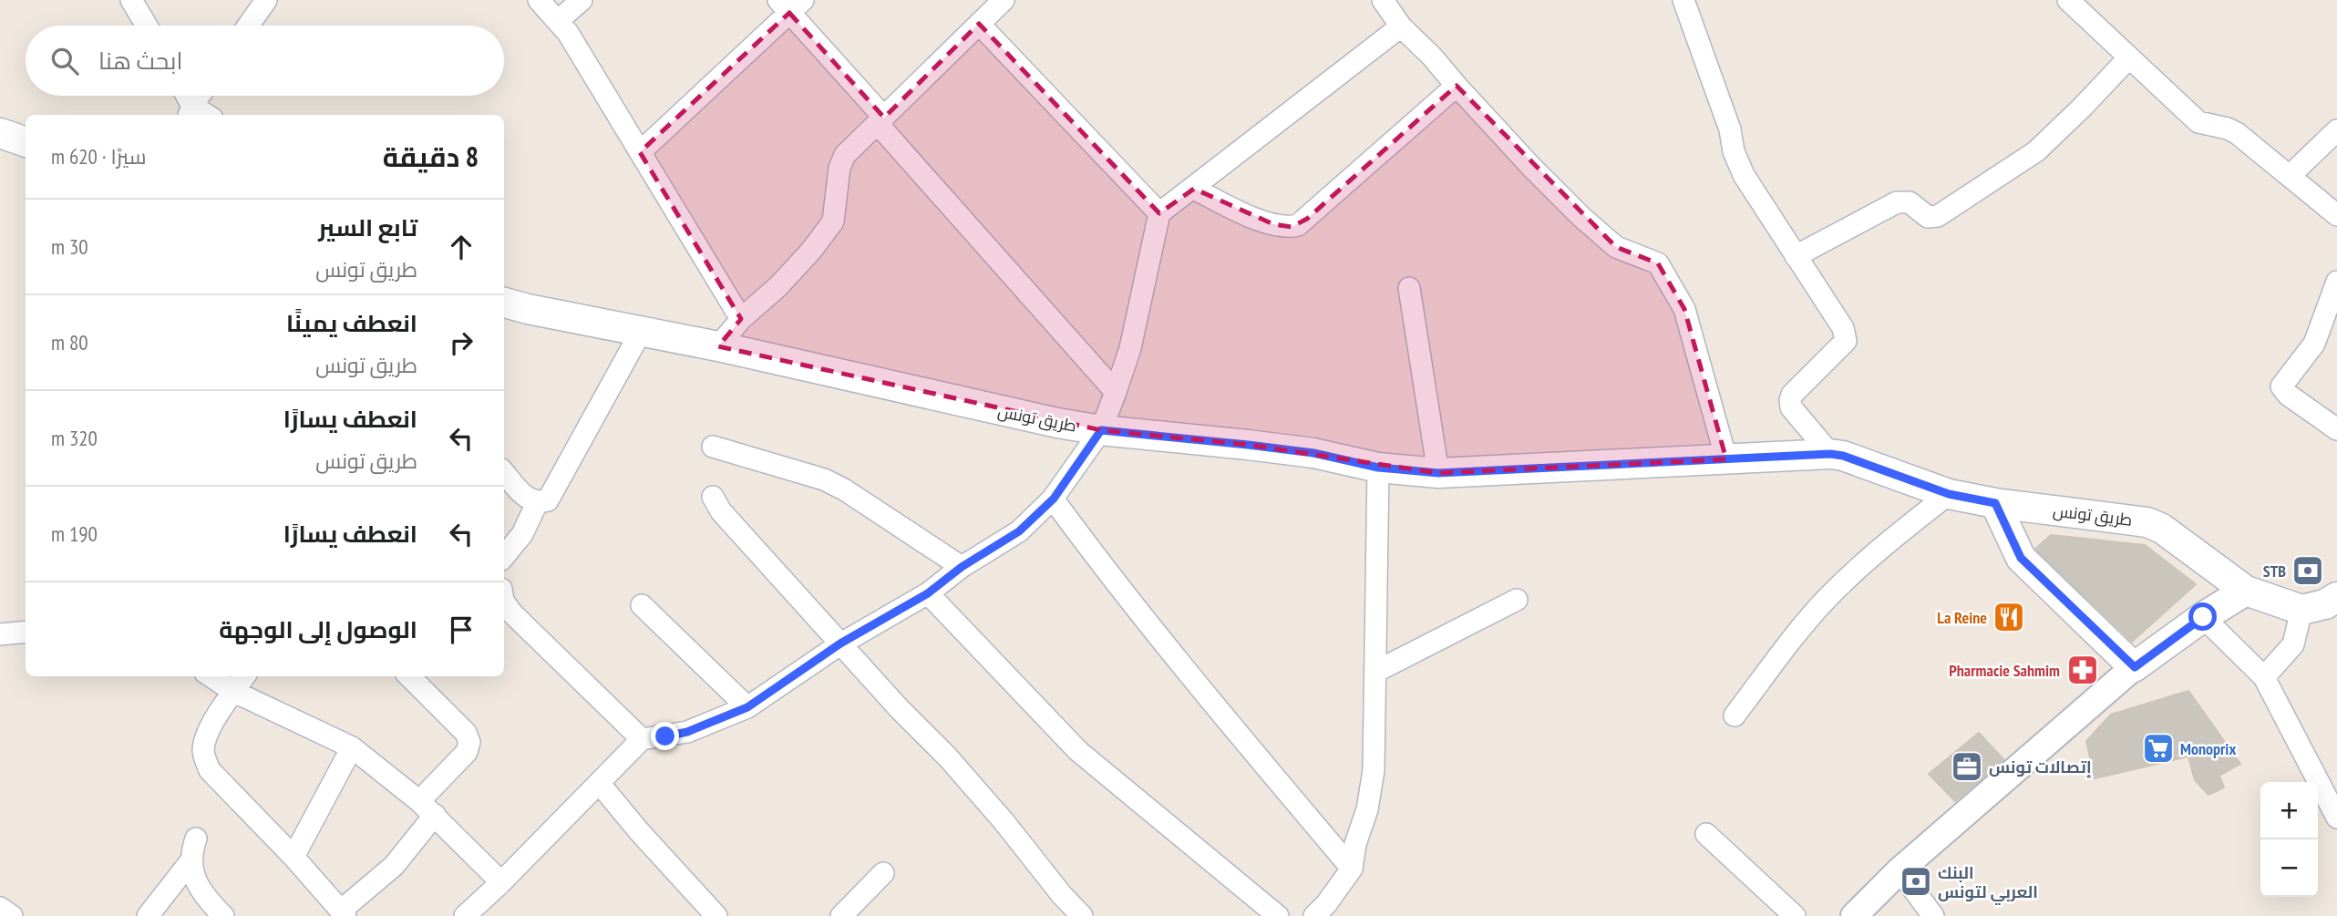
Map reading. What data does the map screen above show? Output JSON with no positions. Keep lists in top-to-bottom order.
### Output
{
  "streets": {
    "main road": ["طريق تونس"]
  },
  "places": {
    "bank": ["STB", "البنك العربي لتونس"],
    "restaurant": ["La Reine"],
    "pharmacy": ["Pharmacie Sahmim"],
    "supermarket": ["Monoprix"],
    "office": ["إتصالات تونس"]
  },
  "page": {
    "search": "ابحث هنا",
    "heading": ["8 دقيقة", "سيرًا · 620 m"],
    "list": [
      ["تابع السير", "طريق تونس", "30 m"],
      ["انعطف يمينًا", "طريق تونس", "80 m"],
      ["انعطف يسارًا", "طريق تونس", "320 m"],
      ["انعطف يسارًا", "190 m"],
      "الوصول إلى الوجهة"
    ],
    "map_buttons": ["+", "−"]
  }
}
